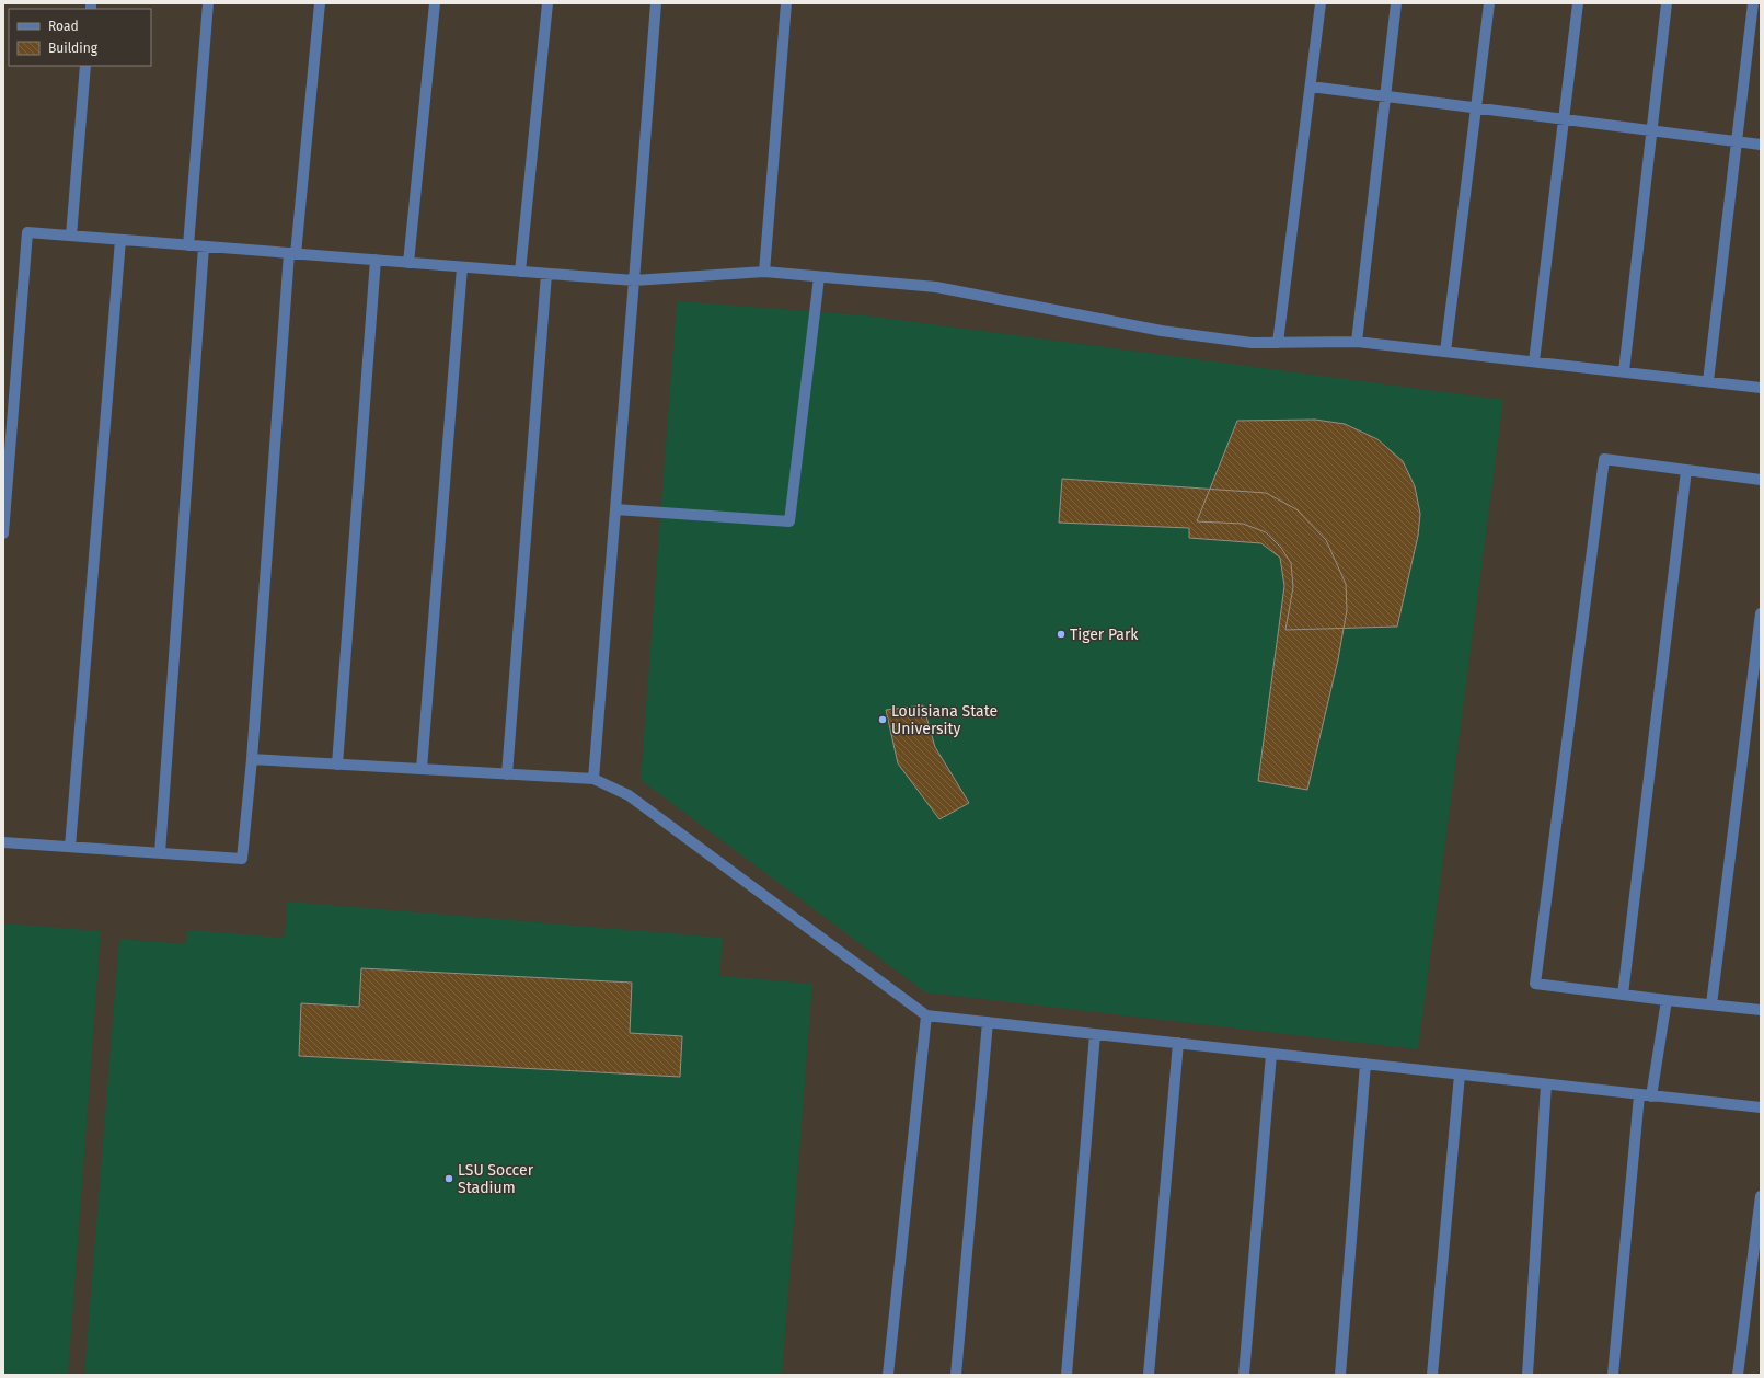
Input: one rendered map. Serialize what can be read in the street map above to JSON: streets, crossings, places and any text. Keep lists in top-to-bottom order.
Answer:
{
  "places": ["Tiger Park", "Louisiana State University", "LSU Soccer Stadium"],
  "legend": ["Road", "Building"]
}
